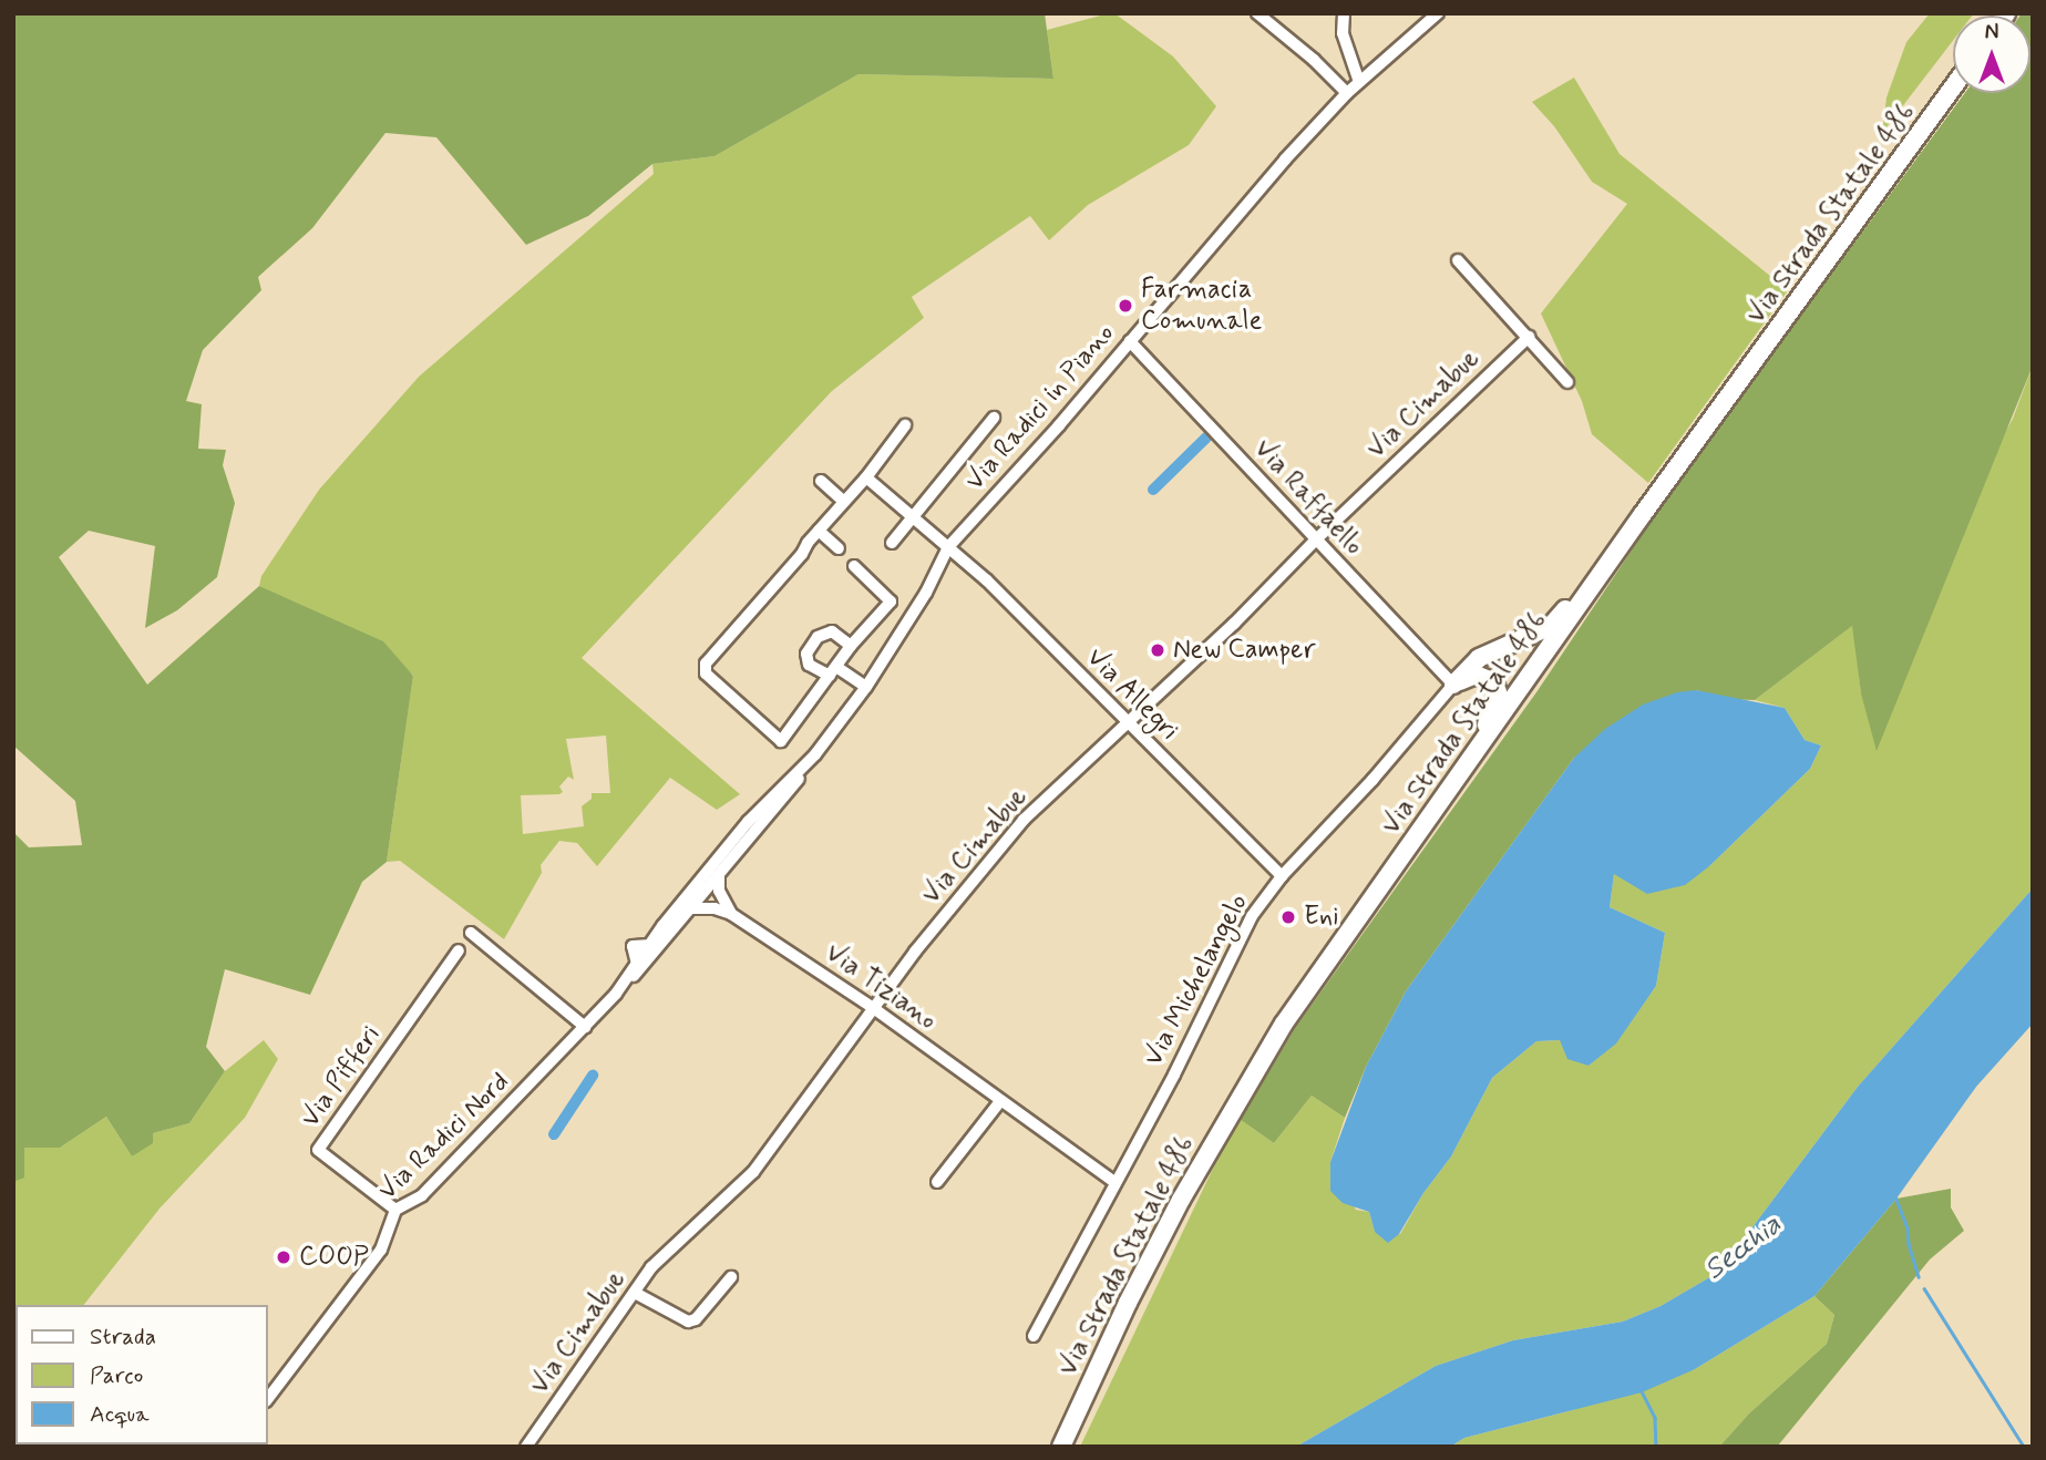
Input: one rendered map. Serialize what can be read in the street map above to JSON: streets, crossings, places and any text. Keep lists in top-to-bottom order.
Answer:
{
  "streets": {
    "main road": ["Via Strada Statale 486"],
    "street": [
      "Via Cimabue",
      "Via Radici in Piano",
      "Via Raffaello",
      "Via Allegri",
      "Via Michelangelo",
      "Via Tiziano",
      "Via Pifferi",
      "Via Radici Nord"
    ]
  },
  "crossings": [
    ["Via Cimabue", "Via Raffaello"],
    ["Via Cimabue", "Via Allegri"],
    ["Via Cimabue", "Via Tiziano"],
    ["Via Radici in Piano", "Via Raffaello"],
    ["Via Radici in Piano", "Via Allegri"],
    ["Via Radici in Piano", "Via Radici Nord"],
    ["Via Raffaello", "Via Michelangelo"],
    ["Via Allegri", "Via Michelangelo"],
    ["Via Michelangelo", "Via Tiziano"],
    ["Via Pifferi", "Via Radici Nord"]
  ],
  "water": ["Secchia"],
  "places": [
    "Farmacia Comunale",
    "New Camper",
    "Eni",
    "COOP"
  ],
  "legend": ["Strada", "Parco", "Acqua"],
  "north": "top"
}
